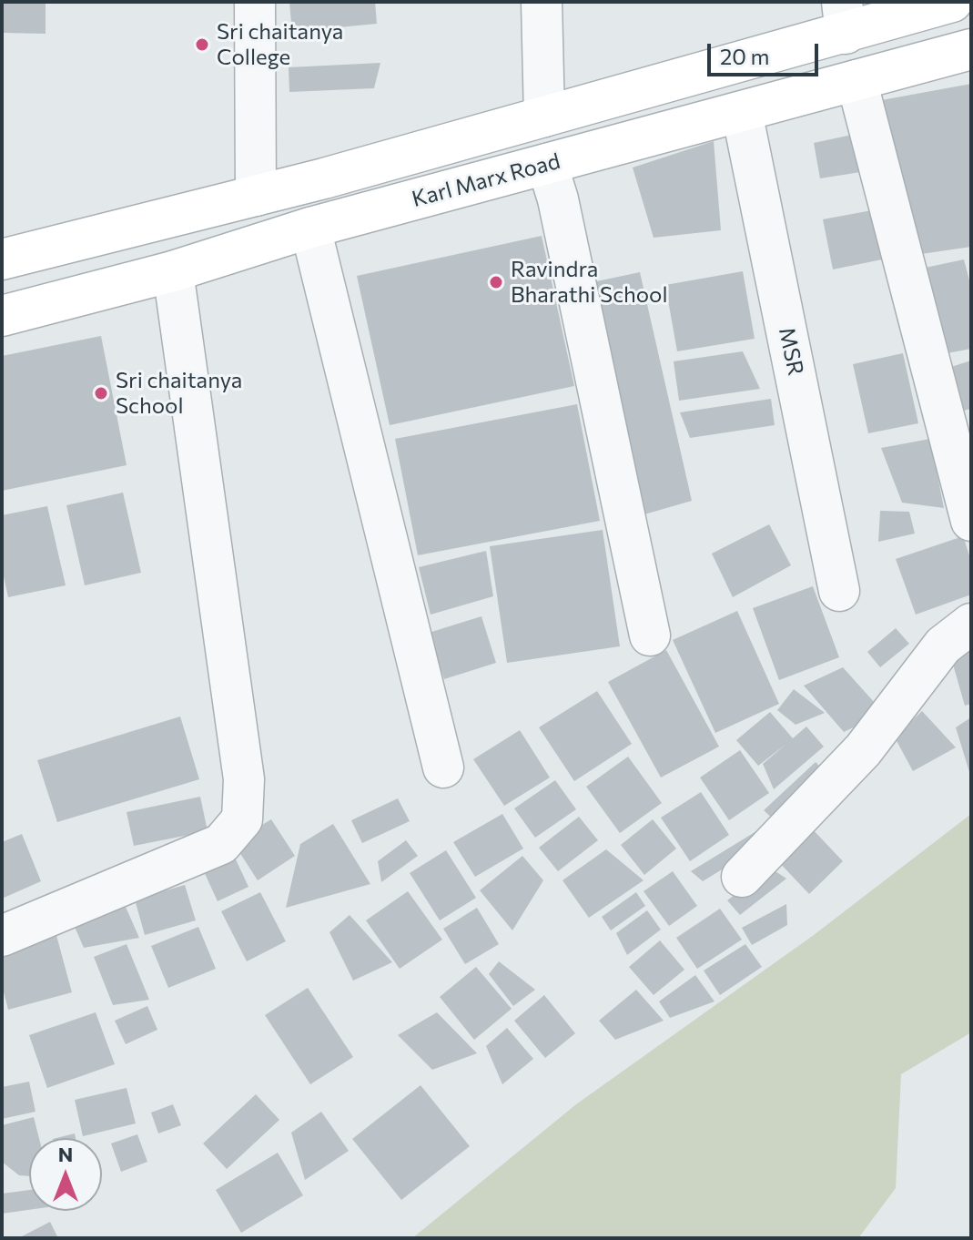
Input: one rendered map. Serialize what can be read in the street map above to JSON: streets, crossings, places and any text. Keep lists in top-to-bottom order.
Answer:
{
  "streets": {
    "main road": ["Karl Marx Road"],
    "street": ["MSR"]
  },
  "crossings": [
    ["Karl Marx Road", "MSR"]
  ],
  "places": ["Sri chaitanya College", "Ravindra Bharathi School", "Sri chaitanya School"],
  "scale_bar": "20 m",
  "north": "top"
}
